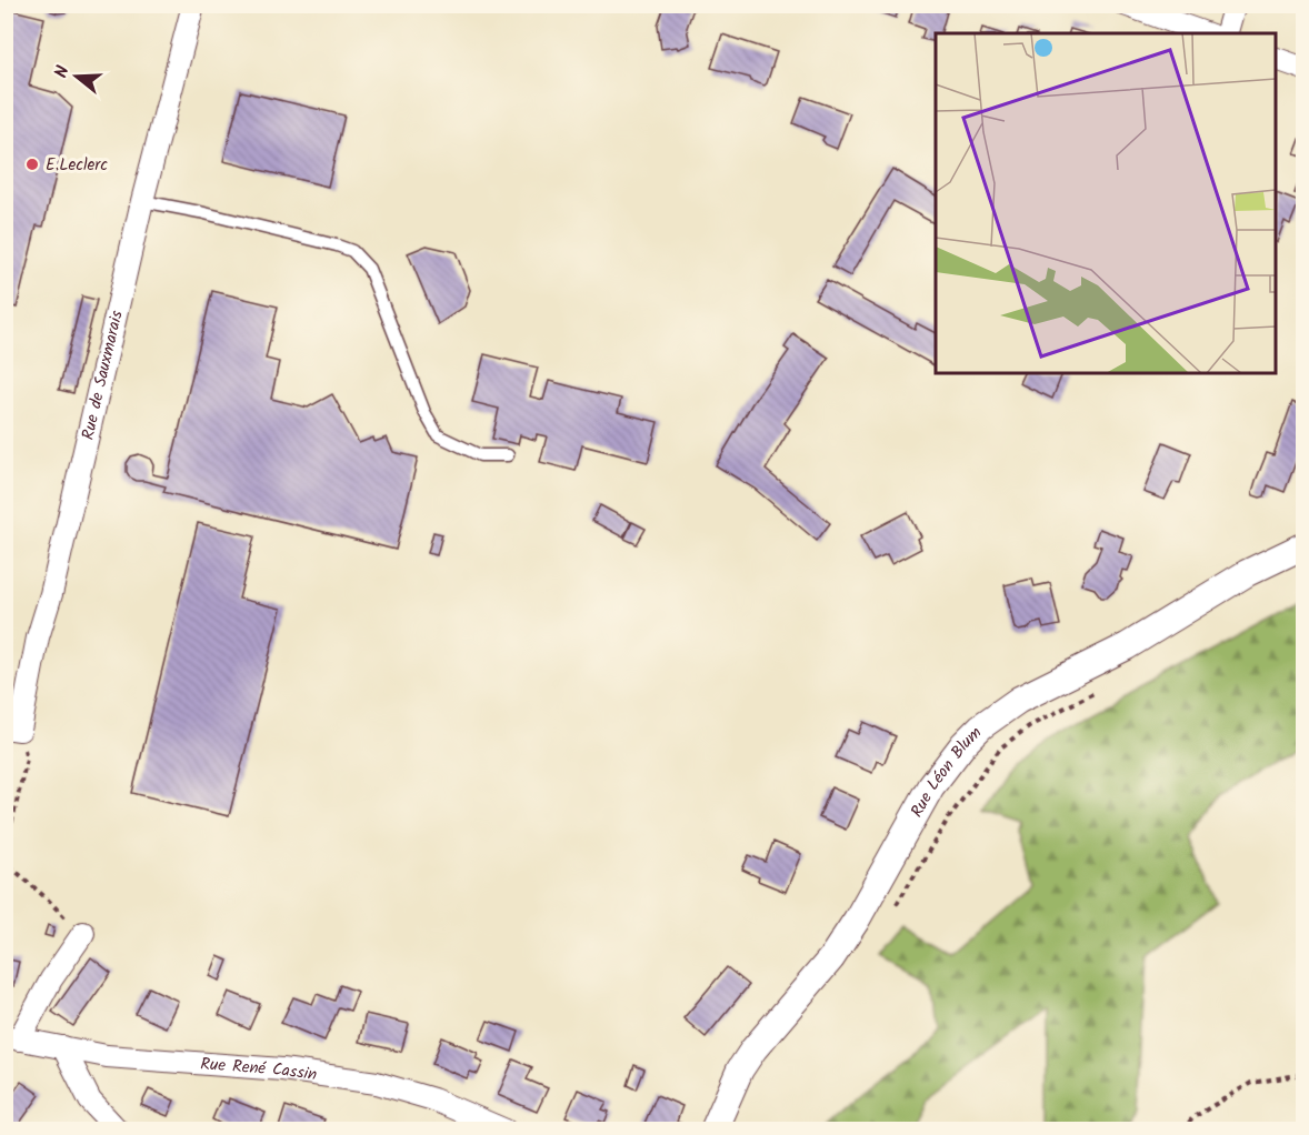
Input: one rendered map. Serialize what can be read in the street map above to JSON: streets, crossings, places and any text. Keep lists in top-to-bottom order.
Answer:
{
  "streets": {
    "street": ["Rue de Sauxmarais", "Rue Léon Blum", "Rue René Cassin"]
  },
  "places": ["E.Leclerc"],
  "north": "left"
}
